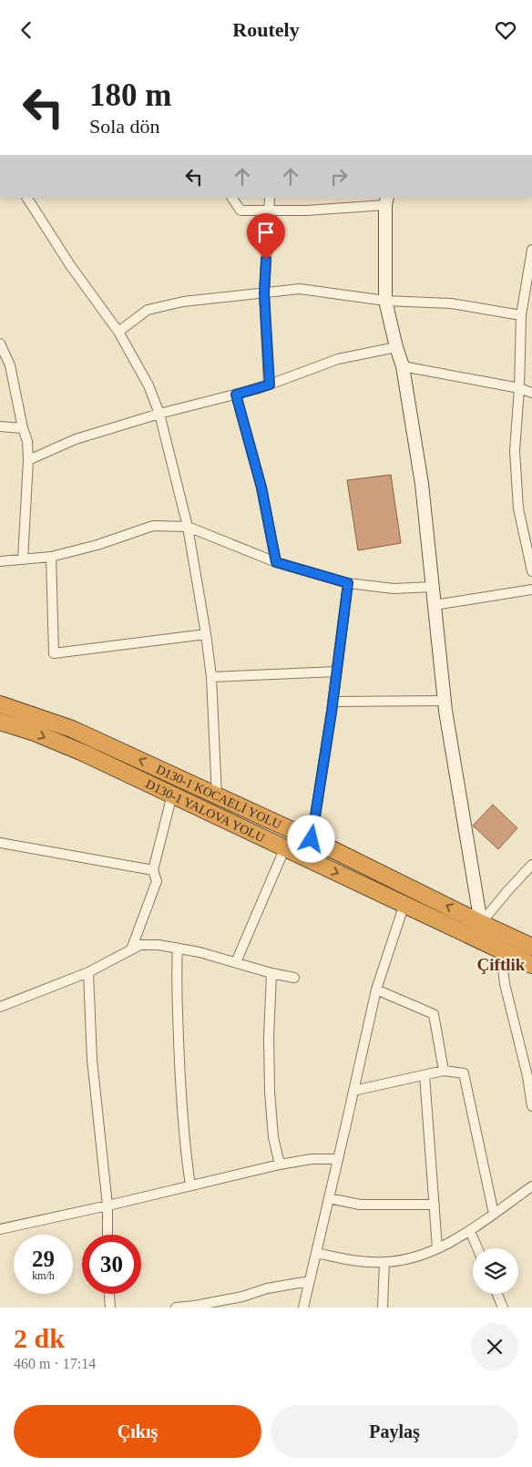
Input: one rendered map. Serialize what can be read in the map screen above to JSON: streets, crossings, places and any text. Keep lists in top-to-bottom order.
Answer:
{
  "streets": {
    "highway": ["D130-1 KOCAELİ YOLU", "D130-1 YALOVA YOLU"]
  },
  "one_way": ["D130-1 KOCAELİ YOLU", "D130-1 YALOVA YOLU"],
  "districts": ["Çiftlik"],
  "page": {
    "header": "Routely",
    "turn": ["180 m", "Sola dön"],
    "speed": "29 km/h",
    "limit": "30",
    "heading": ["2 dk", "460 m · 17:14"],
    "buttons": ["Çıkış", "Paylaş"]
  }
}
